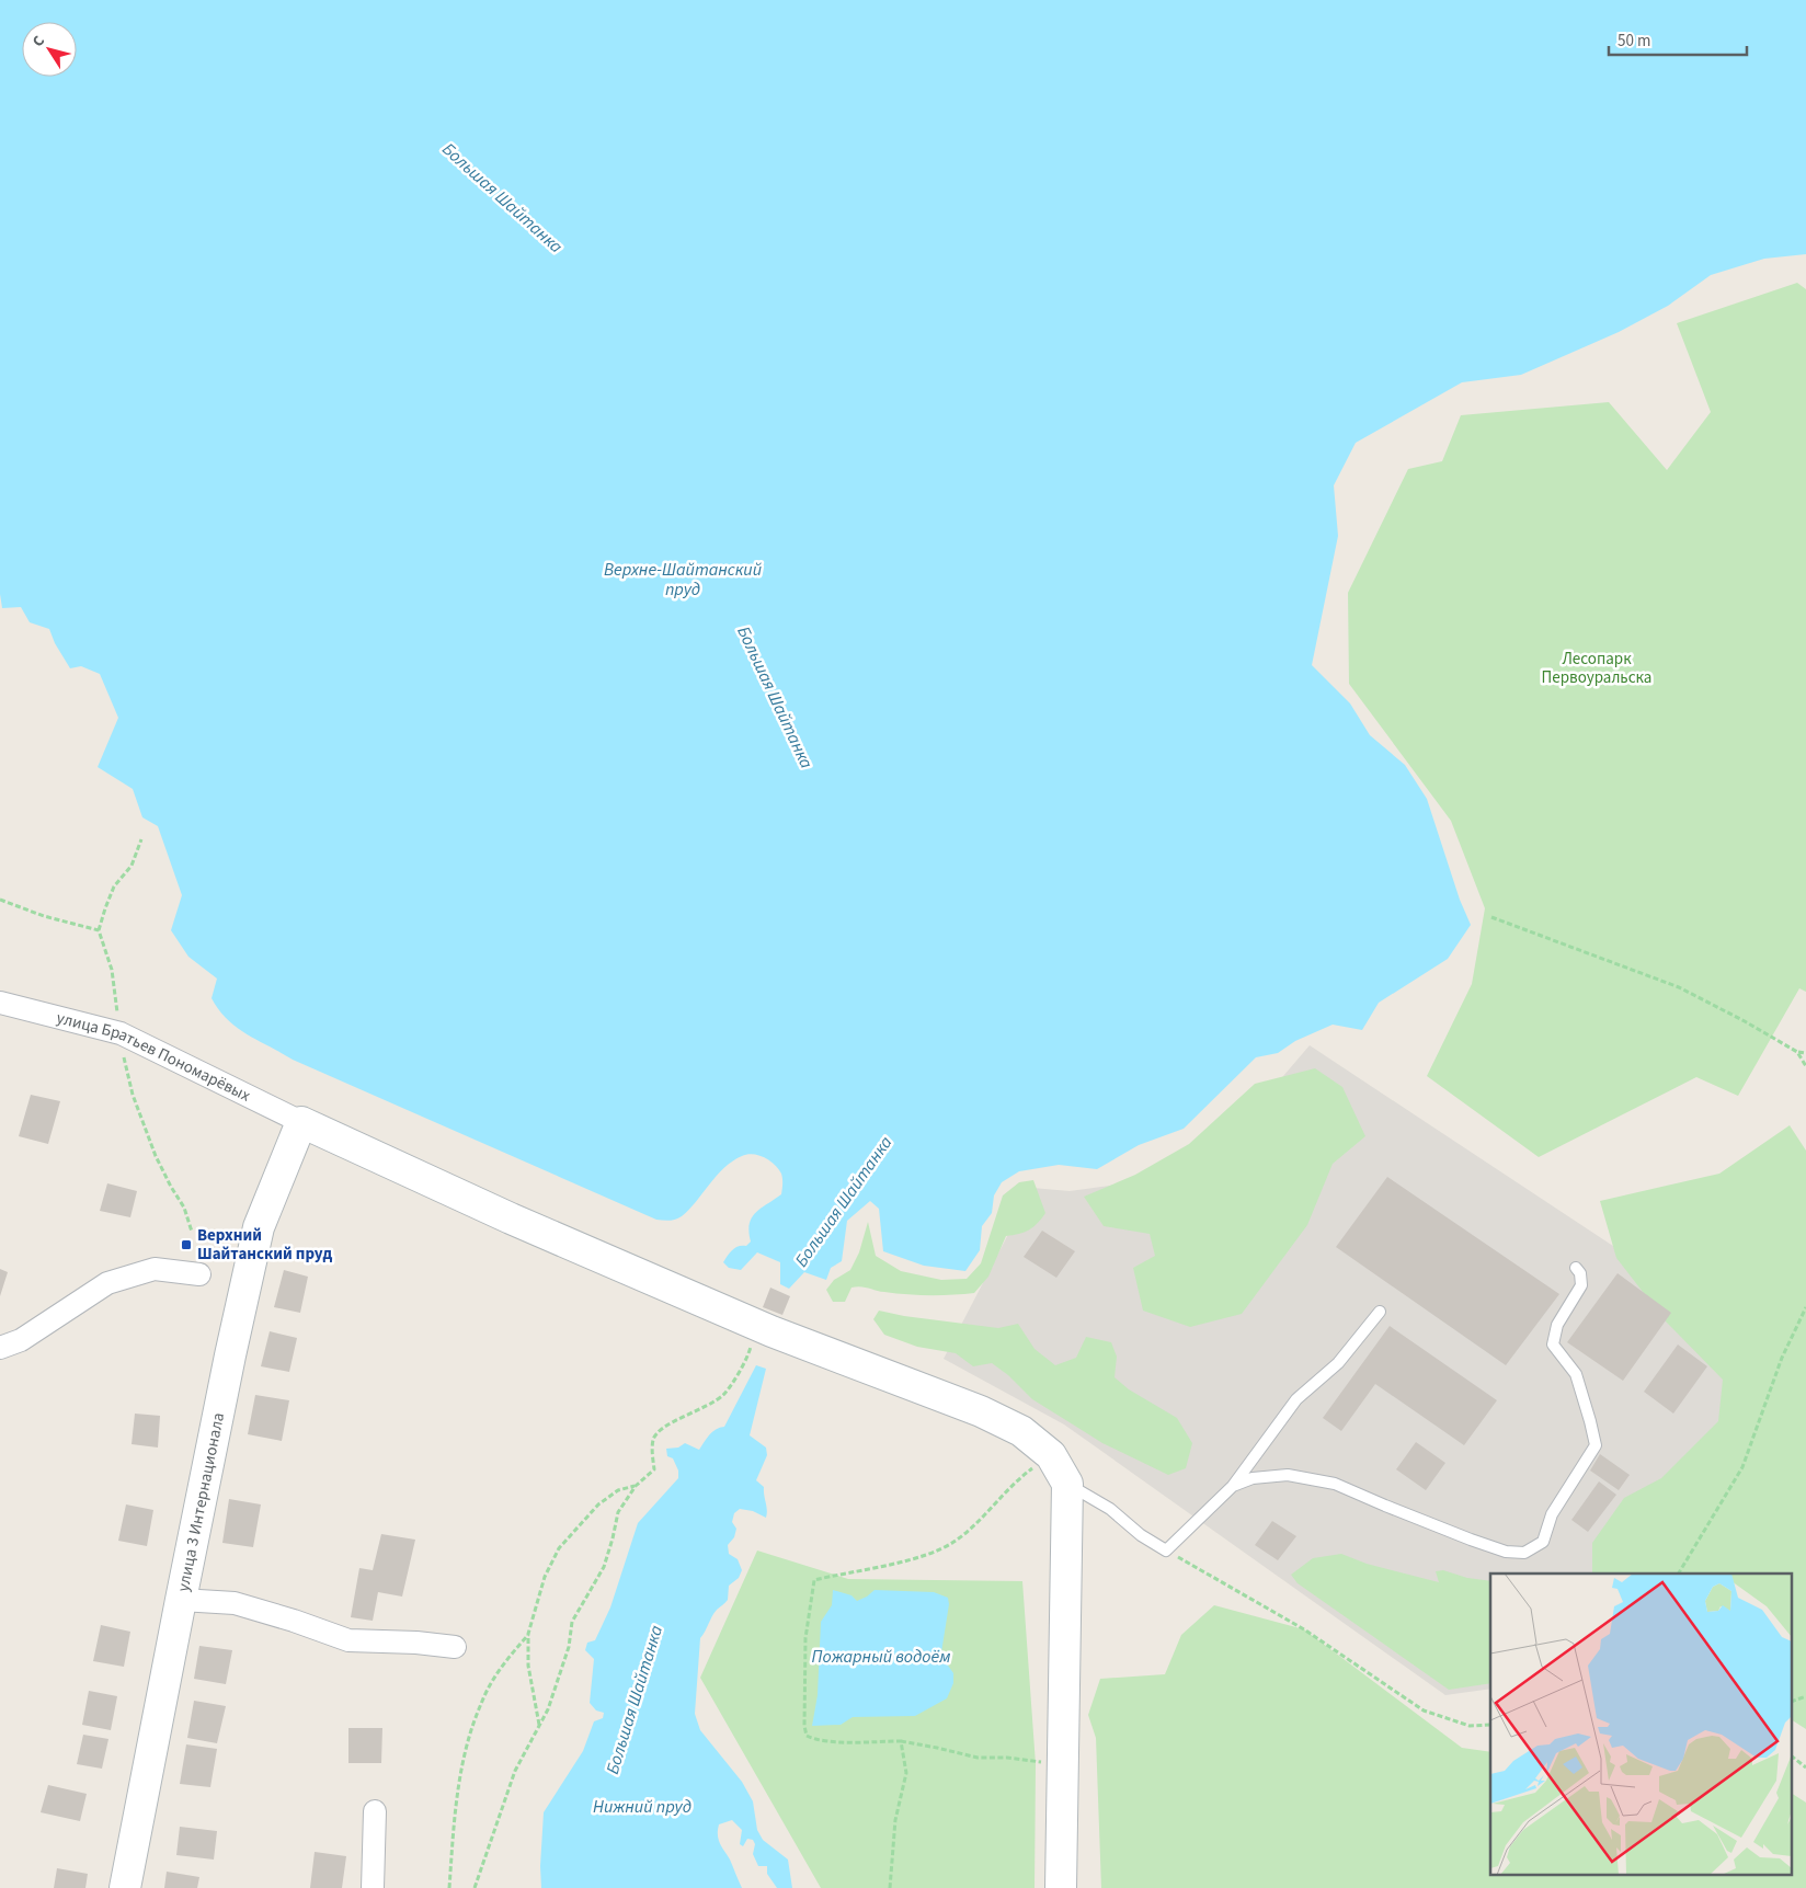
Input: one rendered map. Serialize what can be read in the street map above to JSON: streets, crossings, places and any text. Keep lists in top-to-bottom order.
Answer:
{
  "streets": {
    "street": ["улица Братьев Пономарёвых", "улица 3 Интернационала"]
  },
  "crossings": [
    ["улица Братьев Пономарёвых", "улица 3 Интернационала"]
  ],
  "water": [
    "Большая Шайтанка",
    "Верхне-Шайтанский пруд",
    "Пожарный водоём",
    "Нижний пруд"
  ],
  "parks": ["Лесопарк Первоуральска"],
  "places": {
    "transit": ["Верхний Шайтанский пруд"]
  },
  "scale_bar": "50 m",
  "north": "top left"
}
